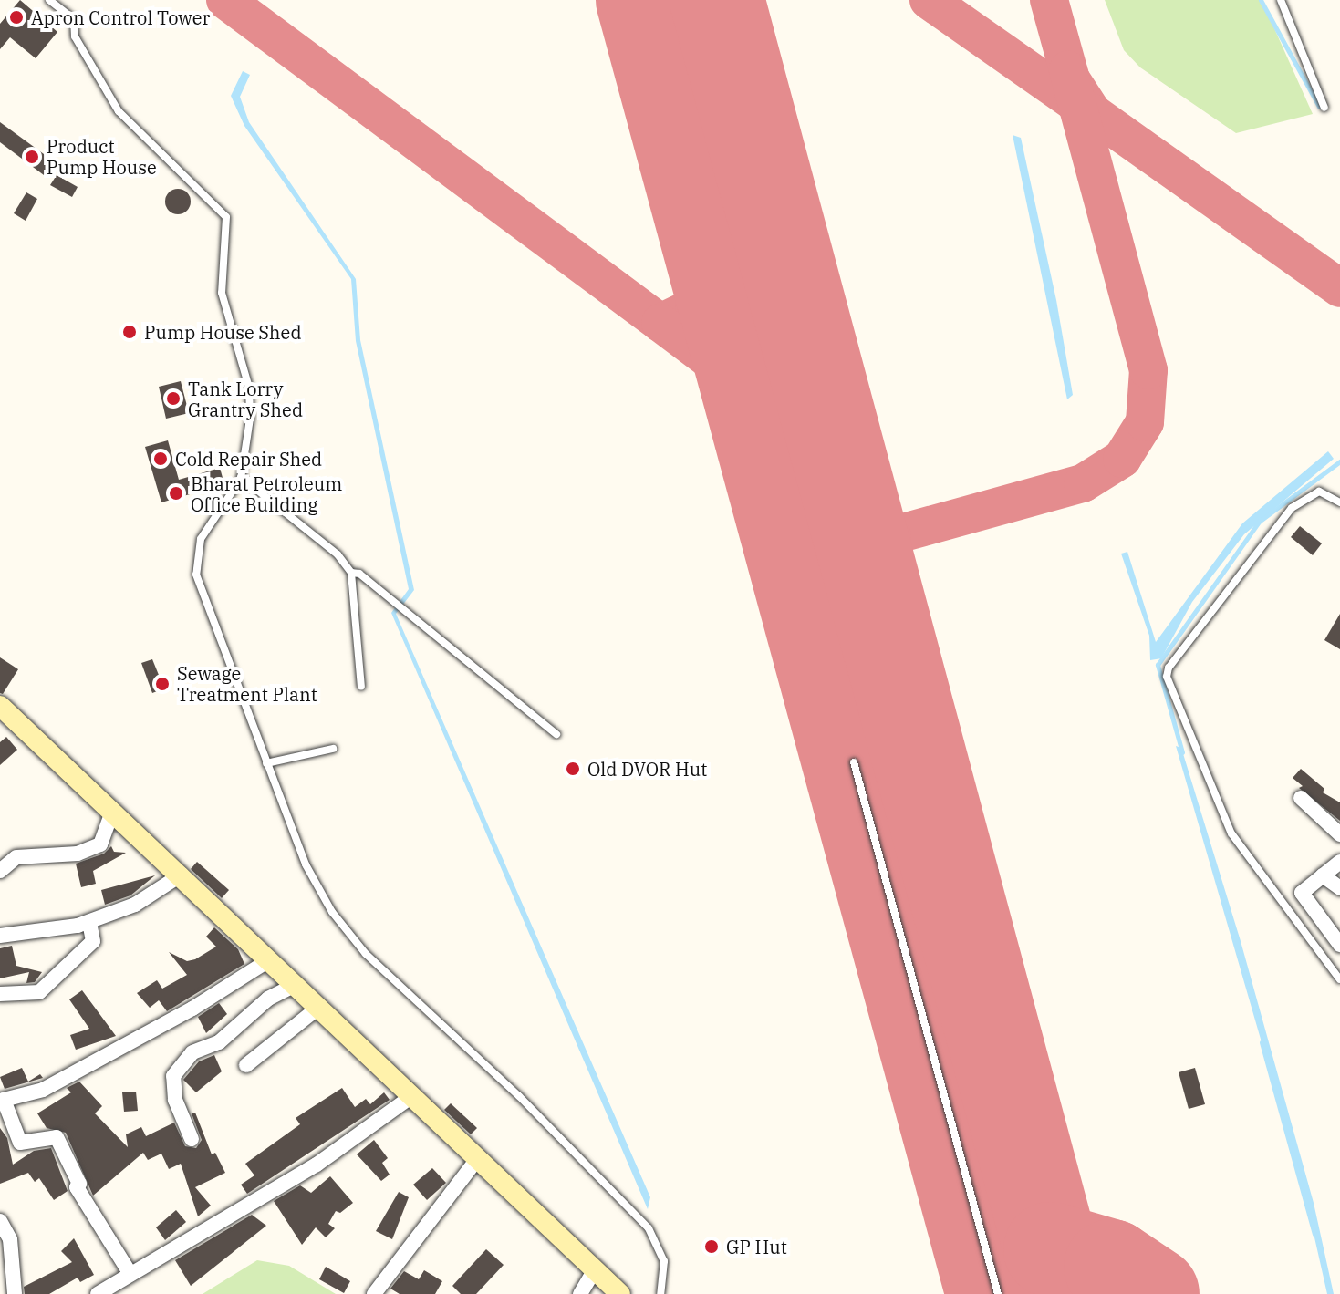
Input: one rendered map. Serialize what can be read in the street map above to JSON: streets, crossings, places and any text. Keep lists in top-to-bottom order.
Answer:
{
  "places": [
    "Apron Control Tower",
    "Product Pump House",
    "Pump House Shed",
    "Tank Lorry Grantry Shed",
    "Cold Repair Shed",
    "Bharat Petroleum Office Building",
    "Sewage Treatment Plant",
    "Old DVOR Hut",
    "GP Hut"
  ]
}
